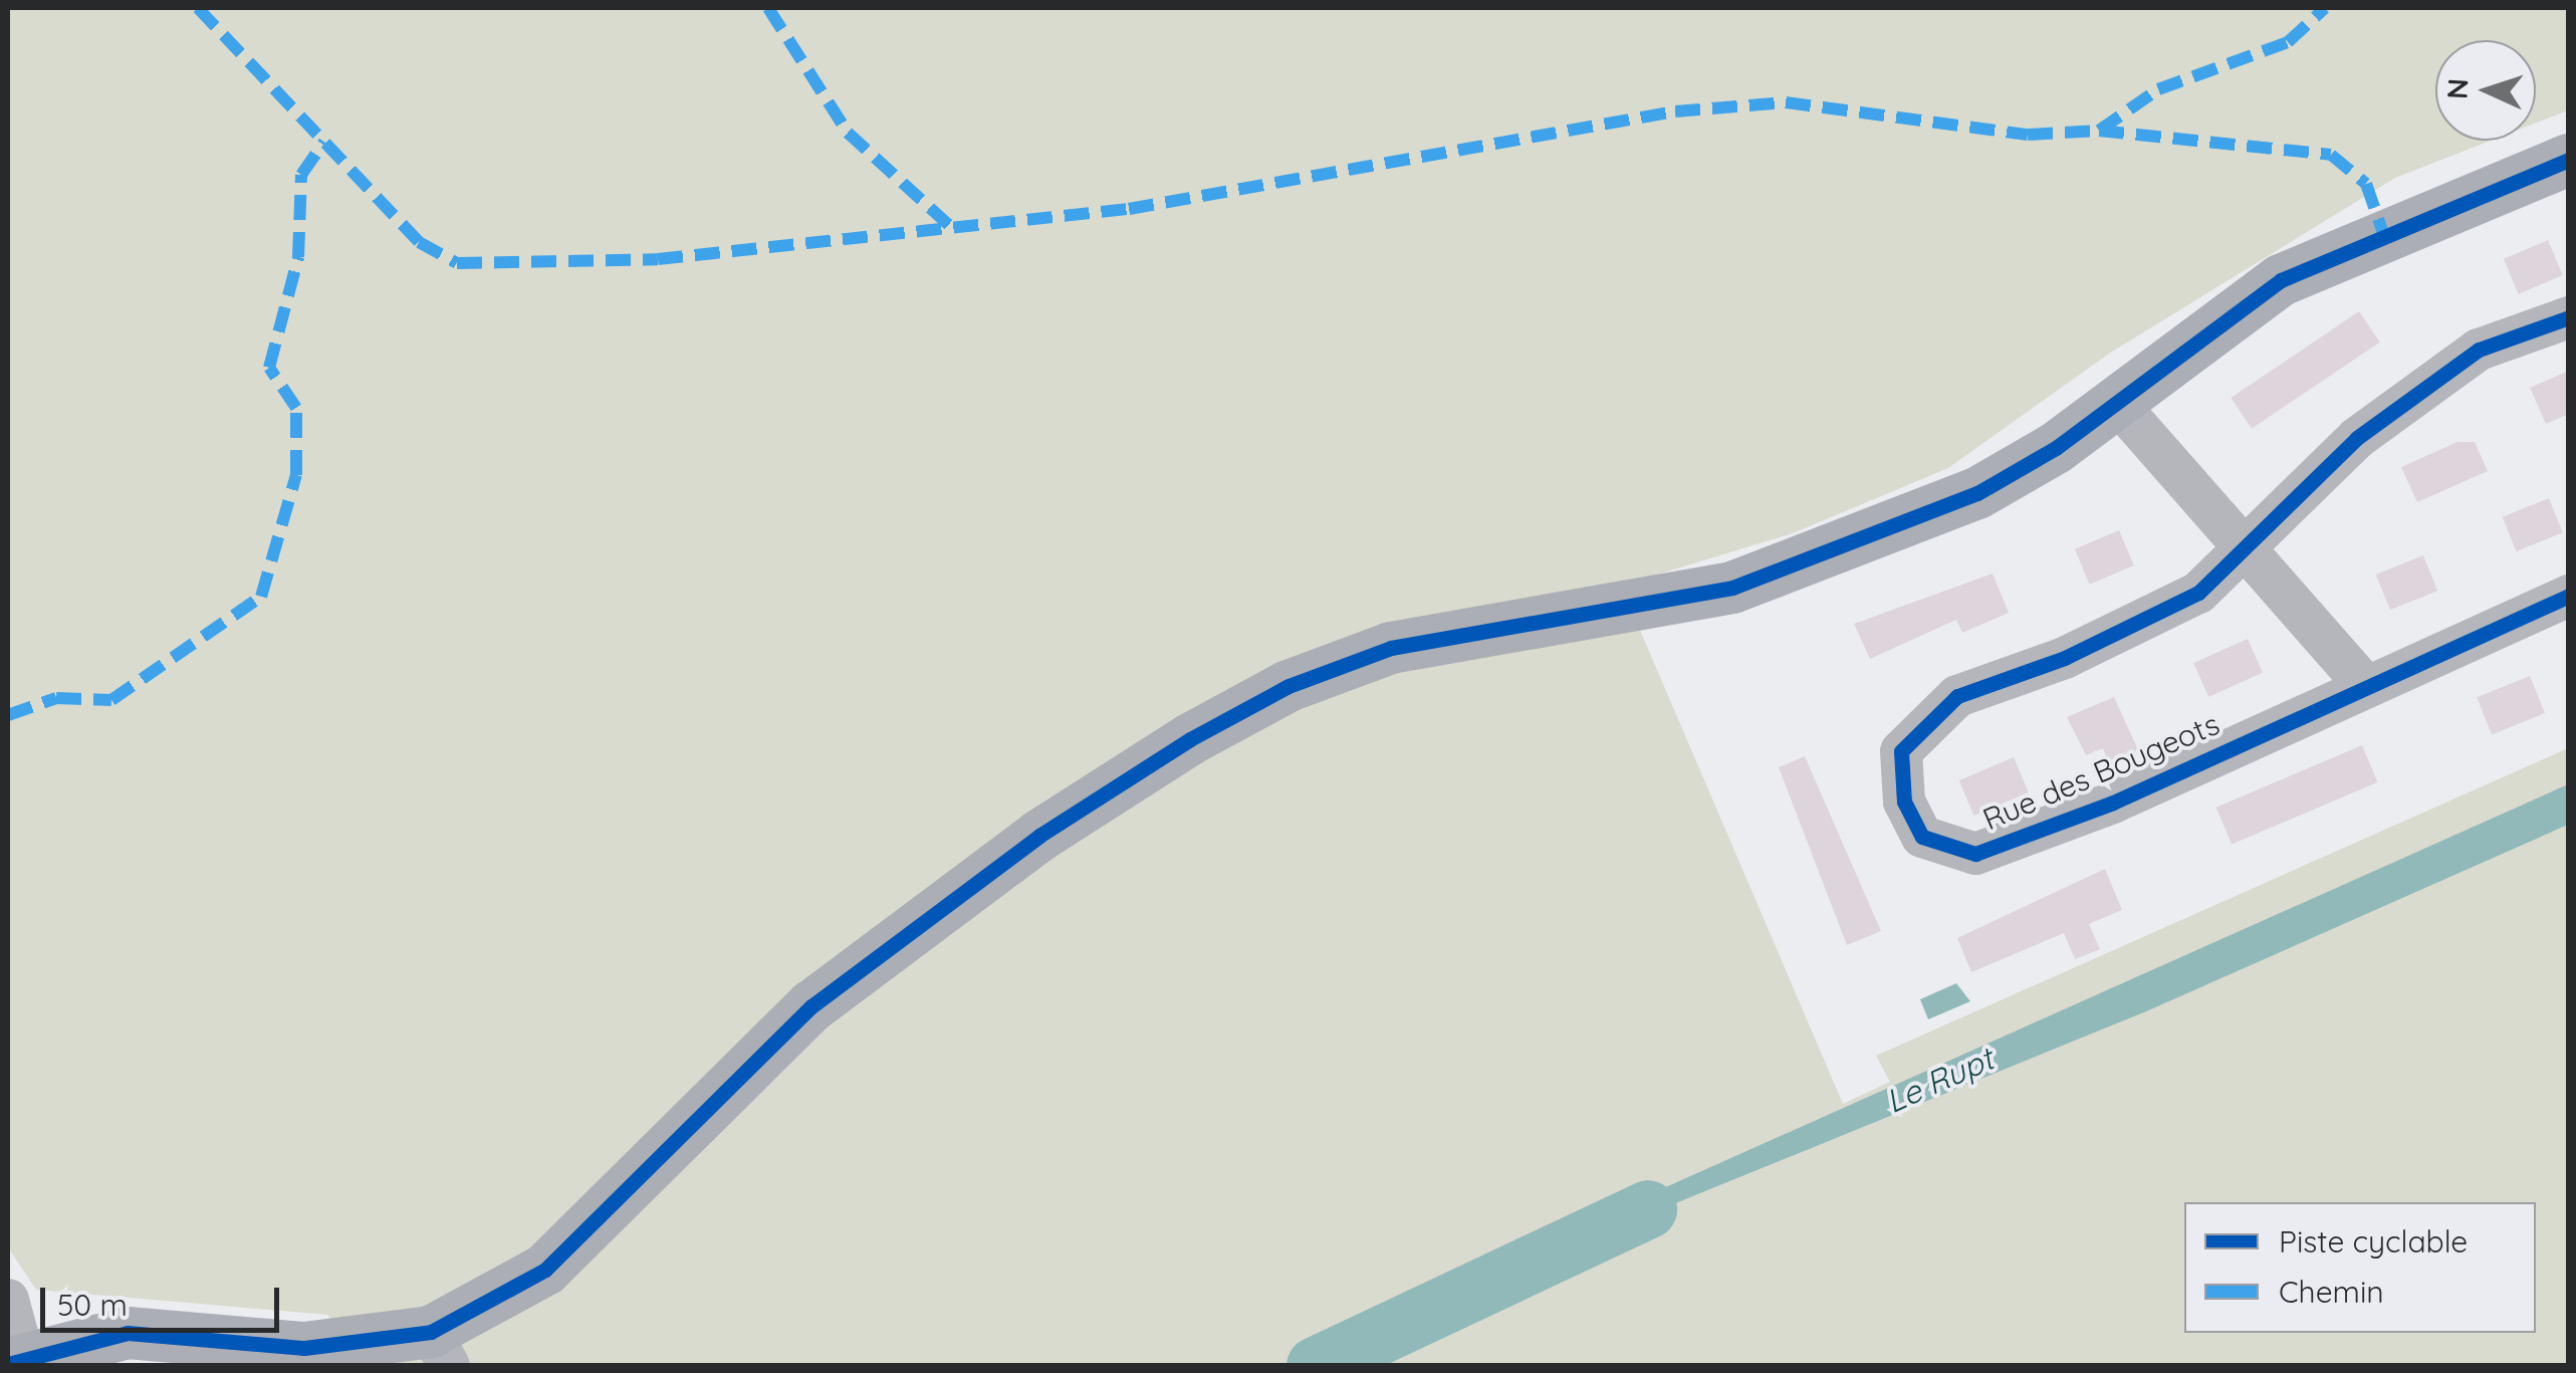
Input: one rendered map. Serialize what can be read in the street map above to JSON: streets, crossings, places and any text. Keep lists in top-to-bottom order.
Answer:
{
  "streets": {
    "street": ["Rue des Bougeots"]
  },
  "water": ["Le Rupt"],
  "legend": ["Piste cyclable", "Chemin"],
  "scale_bar": "50 m",
  "north": "left"
}
